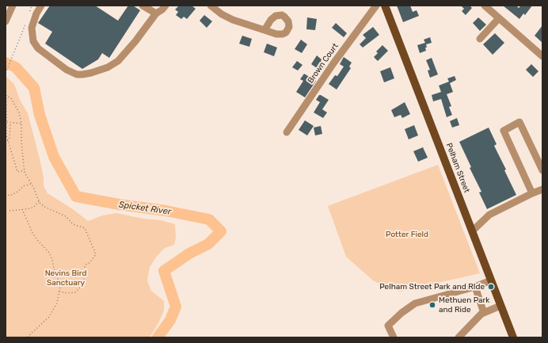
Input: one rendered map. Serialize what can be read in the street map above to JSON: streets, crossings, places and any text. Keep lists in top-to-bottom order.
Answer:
{
  "streets": {
    "main road": ["Pelham Street"],
    "street": ["Brown Court"]
  },
  "water": ["Spicket River"],
  "parks": ["Potter Field", "Nevins Bird Sanctuary"],
  "places": ["Pelham Street Park and RIde", "Methuen Park and Ride"]
}
